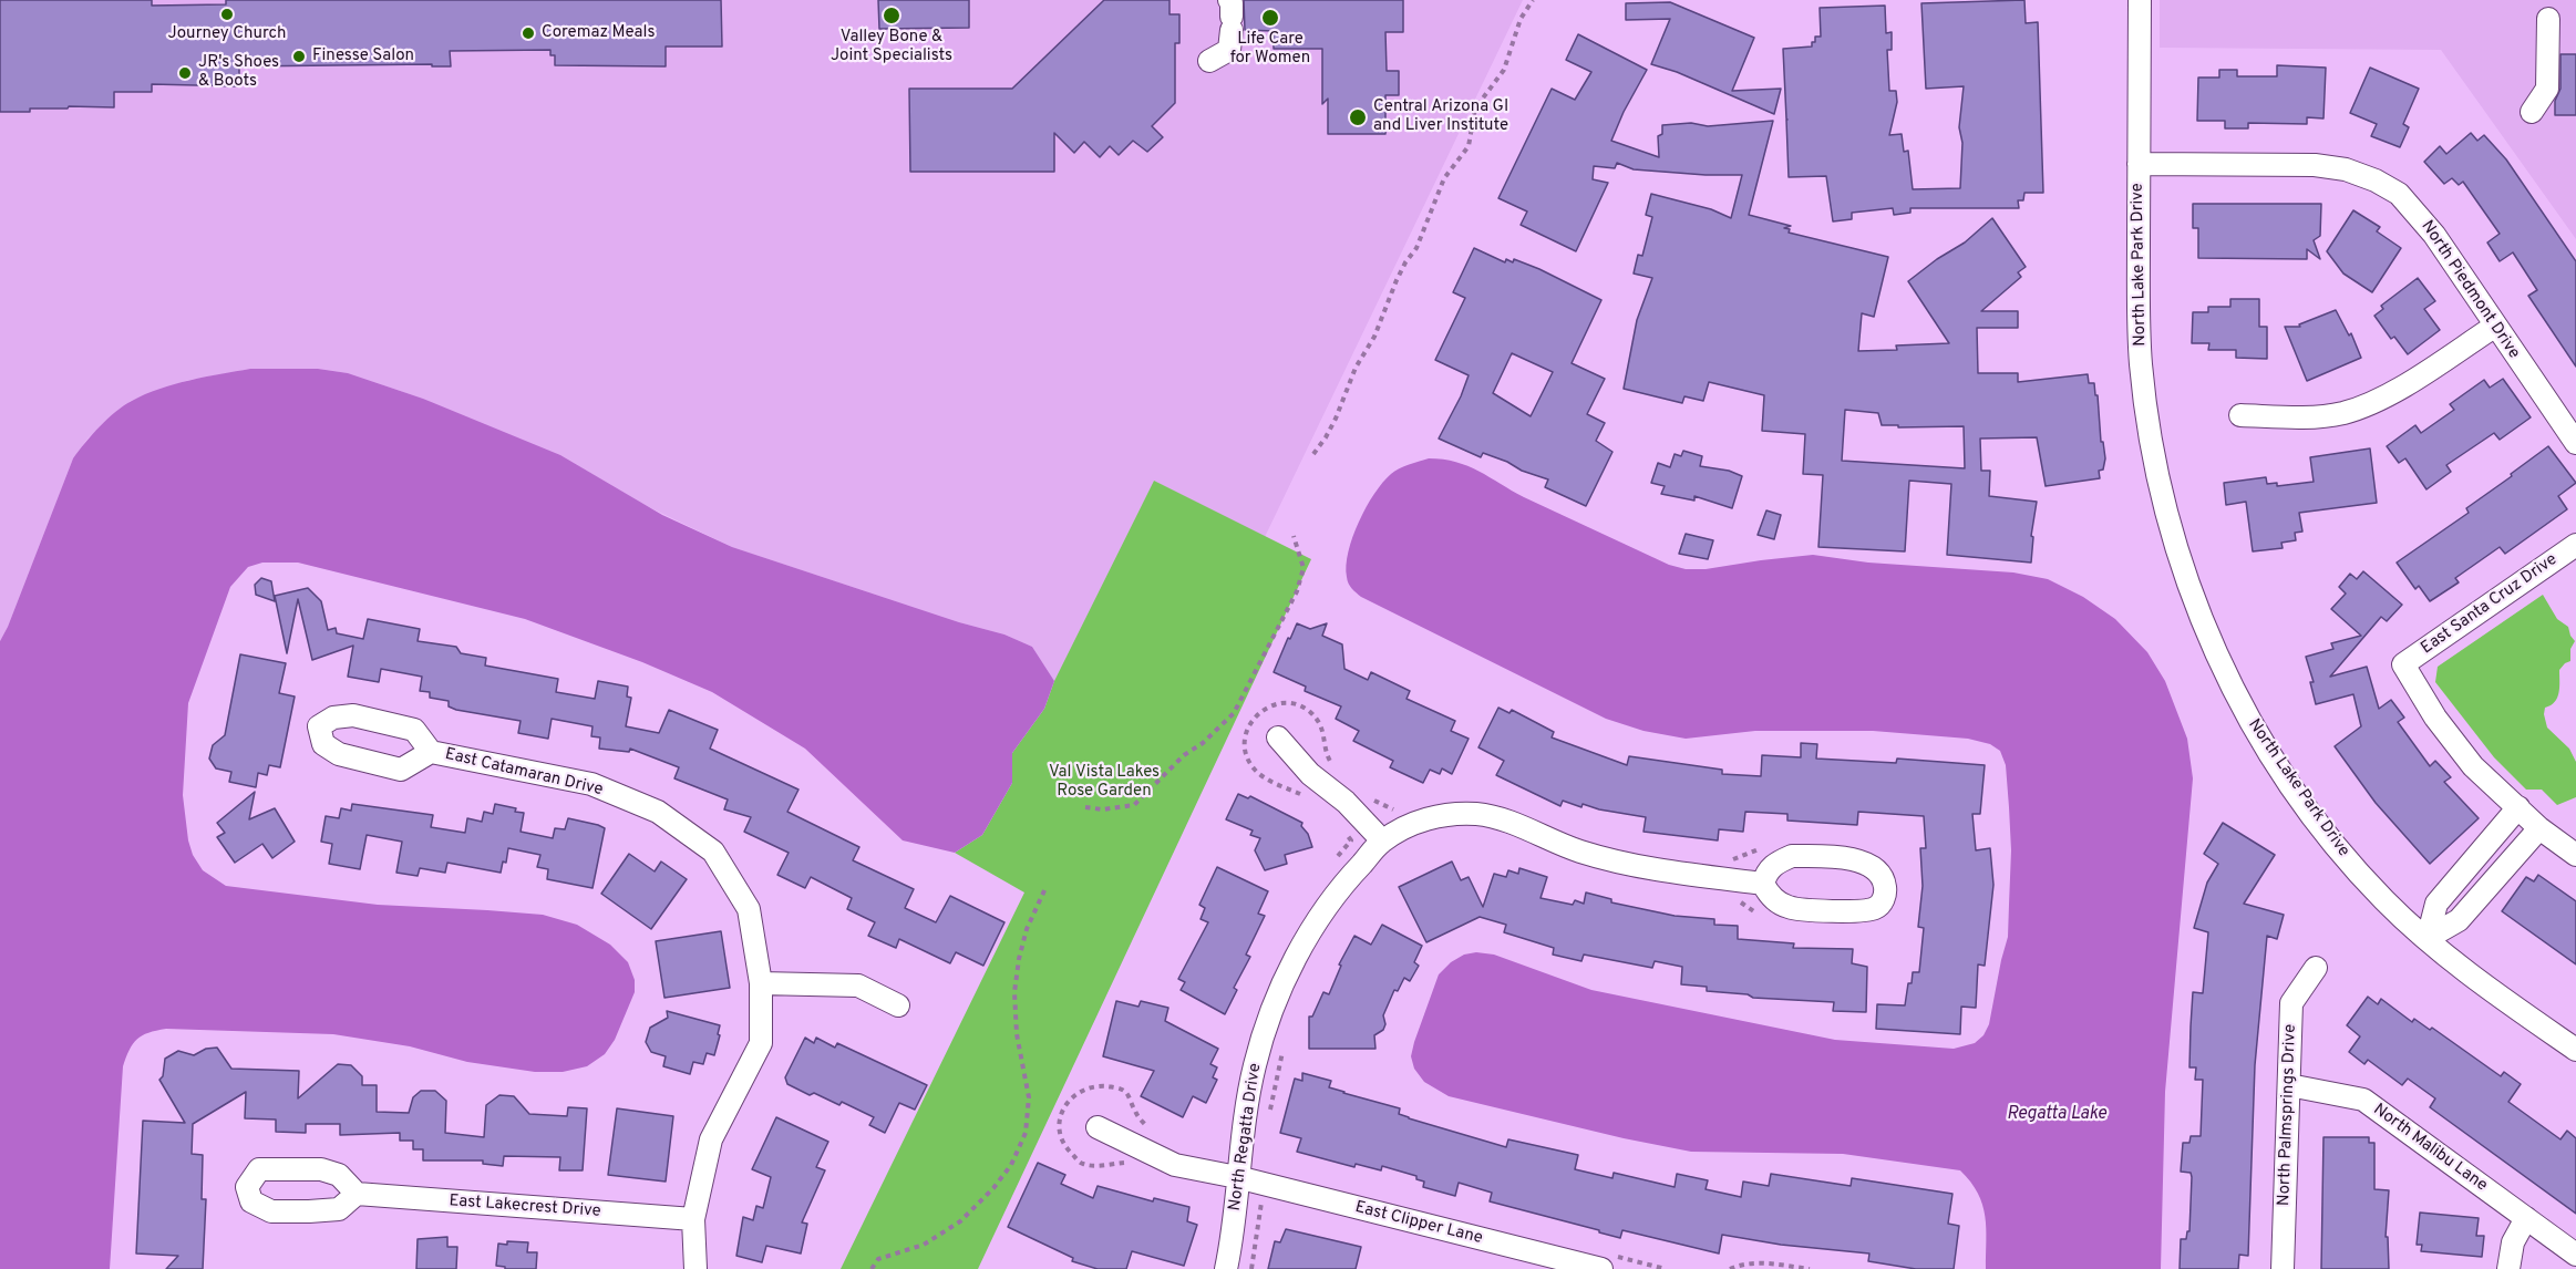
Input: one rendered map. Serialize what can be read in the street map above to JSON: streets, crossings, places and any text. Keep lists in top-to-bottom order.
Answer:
{
  "streets": {
    "street": [
      "North Lake Park Drive",
      "North Piedmont Drive",
      "East Santa Cruz Drive",
      "East Catamaran Drive",
      "North Palmsprings Drive",
      "North Regatta Drive",
      "North Malibu Lane",
      "East Lakecrest Drive",
      "East Clipper Lane"
    ]
  },
  "crossings": [
    ["North Lake Park Drive", "North Piedmont Drive"],
    ["East Catamaran Drive", "East Lakecrest Drive"],
    ["North Palmsprings Drive", "North Malibu Lane"],
    ["North Regatta Drive", "East Clipper Lane"]
  ],
  "water": ["Regatta Lake"],
  "parks": ["Val Vista Lakes Rose Garden"],
  "places": [
    "Journey Church",
    "Valley Bone & Joint Specialists",
    "Life Care for Women",
    "Coremaz Meals",
    "Finesse Salon",
    "JR's Shoes & Boots",
    "Central Arizona GI and Liver Institute"
  ]
}
